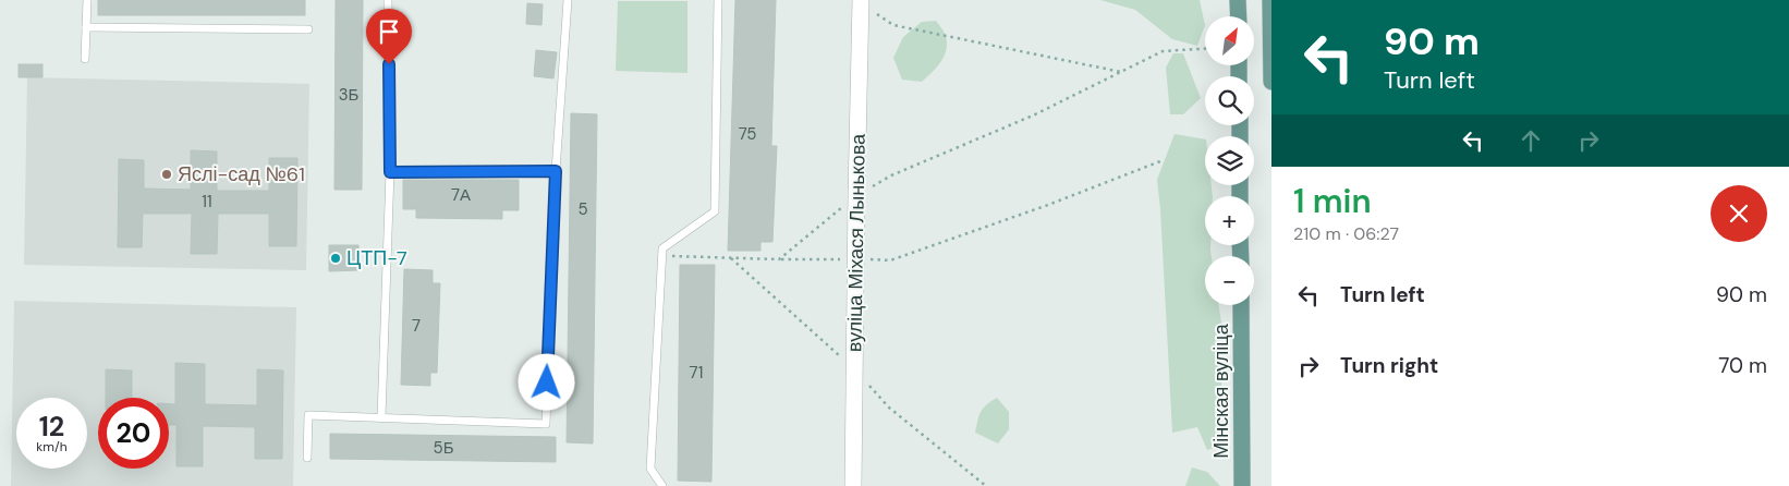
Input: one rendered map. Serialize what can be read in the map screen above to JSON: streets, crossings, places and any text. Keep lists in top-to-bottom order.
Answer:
{
  "streets": {
    "main road": ["Мінская вуліца"],
    "street": ["вуліца Міхася Лынькова"]
  },
  "places": ["Яслі-сад №61", "ЦТП-7"],
  "house_numbers": [
    "3Б",
    "75",
    "7А",
    "11",
    "5",
    "7",
    "71",
    "5Б"
  ],
  "north": "top right",
  "page": {
    "turn": ["90 m", "Turn left"],
    "map_buttons": ["+", "−"],
    "heading": ["1 min", "210 m · 06:27"],
    "list": [
      {
        "name": "Turn left",
        "value": "90 m"
      },
      {
        "name": "Turn right",
        "value": "70 m"
      }
    ],
    "speed": "12 km/h",
    "limit": "20"
  }
}
